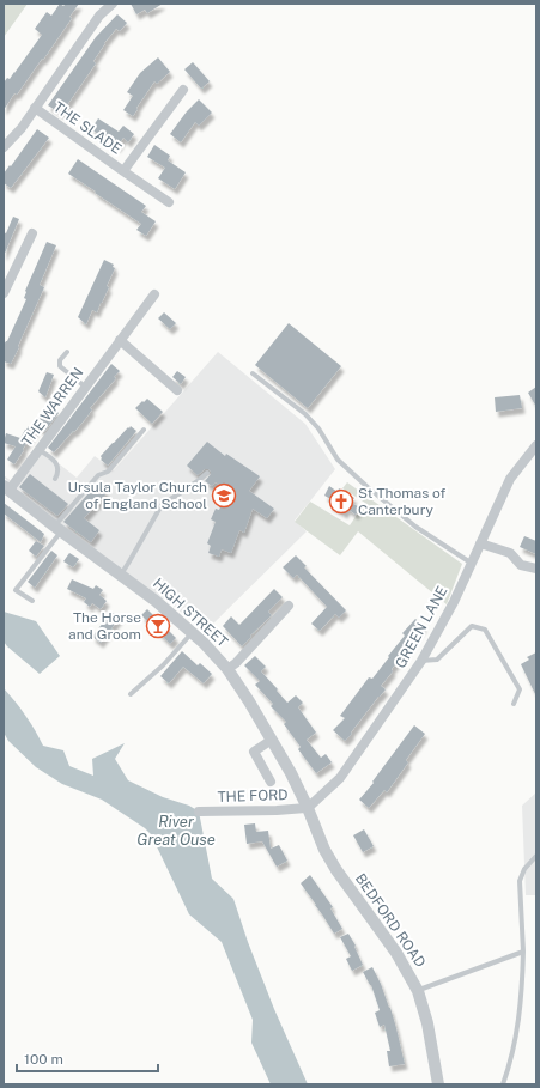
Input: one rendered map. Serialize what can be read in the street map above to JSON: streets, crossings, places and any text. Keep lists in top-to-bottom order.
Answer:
{
  "streets": {
    "street": [
      "THE SLADE",
      "THE WARREN",
      "HIGH STREET",
      "GREEN LANE",
      "THE FORD",
      "BEDFORD ROAD"
    ]
  },
  "crossings": [
    ["THE WARREN", "HIGH STREET"],
    ["HIGH STREET", "GREEN LANE"],
    ["HIGH STREET", "THE FORD"],
    ["HIGH STREET", "BEDFORD ROAD"],
    ["GREEN LANE", "THE FORD"],
    ["GREEN LANE", "BEDFORD ROAD"],
    ["THE FORD", "BEDFORD ROAD"]
  ],
  "water": ["River Great Ouse"],
  "places": {
    "school or university": ["Ursula Taylor Church of England School"],
    "church": ["St Thomas of Canterbury"],
    "bar": ["The Horse and Groom"]
  },
  "scale_bar": "100 m"
}
